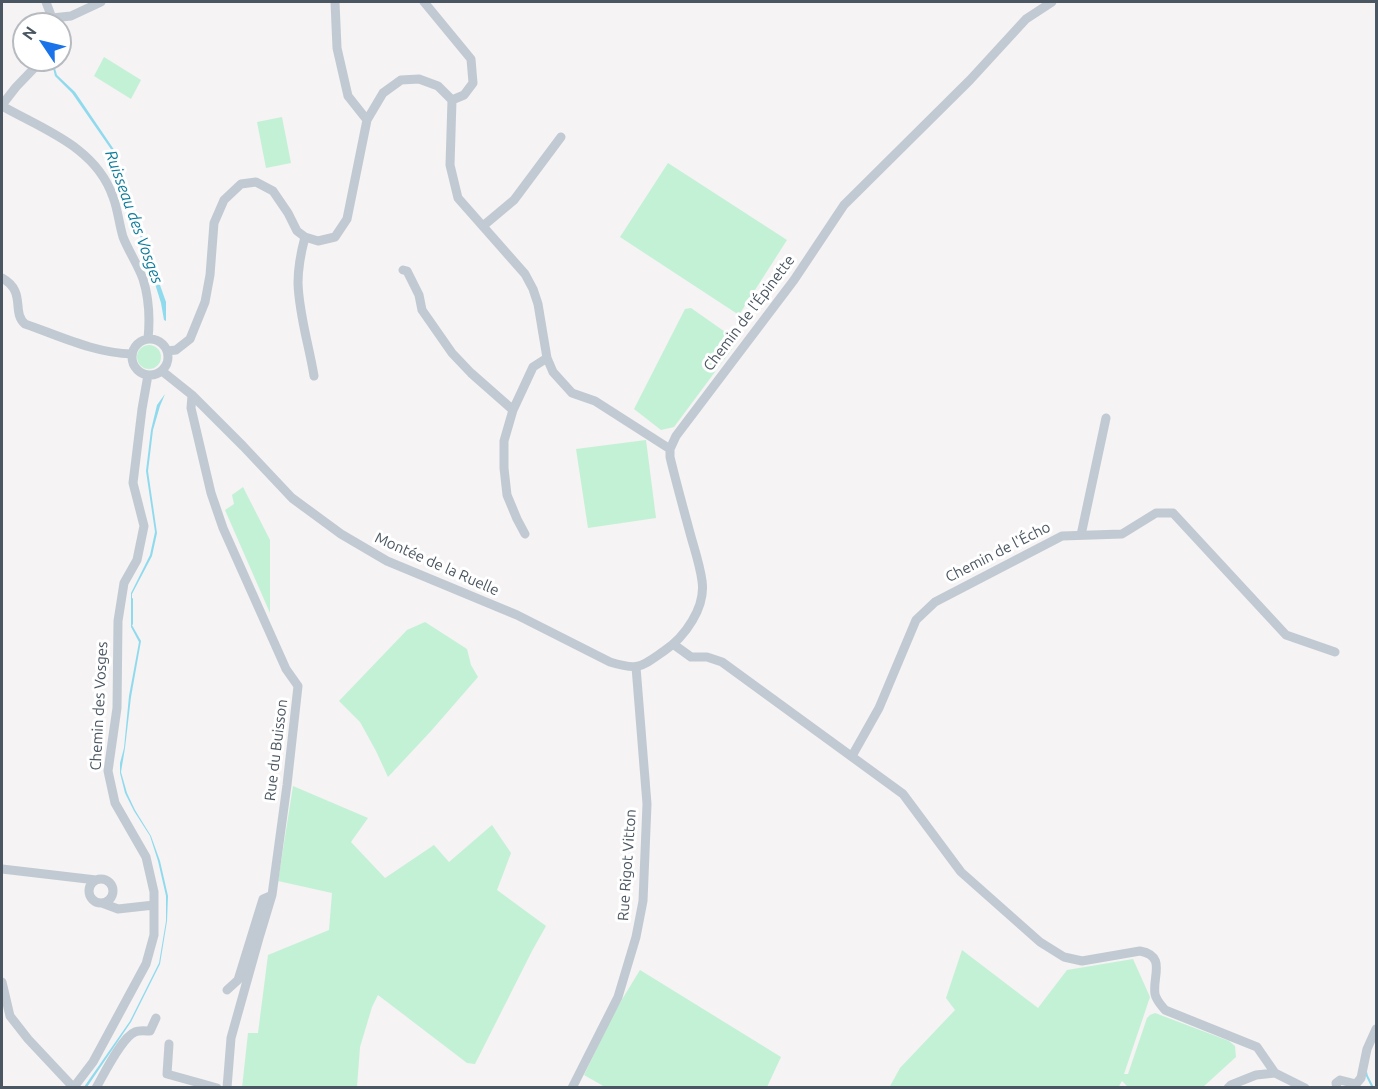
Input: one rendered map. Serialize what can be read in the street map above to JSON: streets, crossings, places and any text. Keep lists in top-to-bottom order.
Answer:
{
  "streets": {
    "street": [
      "Chemin de l'Épinette",
      "Chemin de l'Écho",
      "Montée de la Ruelle",
      "Chemin des Vosges",
      "Rue du Buisson",
      "Rue Rigot Vitton"
    ]
  },
  "crossings": [
    ["Montée de la Ruelle", "Chemin des Vosges"],
    ["Montée de la Ruelle", "Rue du Buisson"],
    ["Montée de la Ruelle", "Rue Rigot Vitton"]
  ],
  "water": ["Ruisseau des Vosges"],
  "north": "top left"
}
